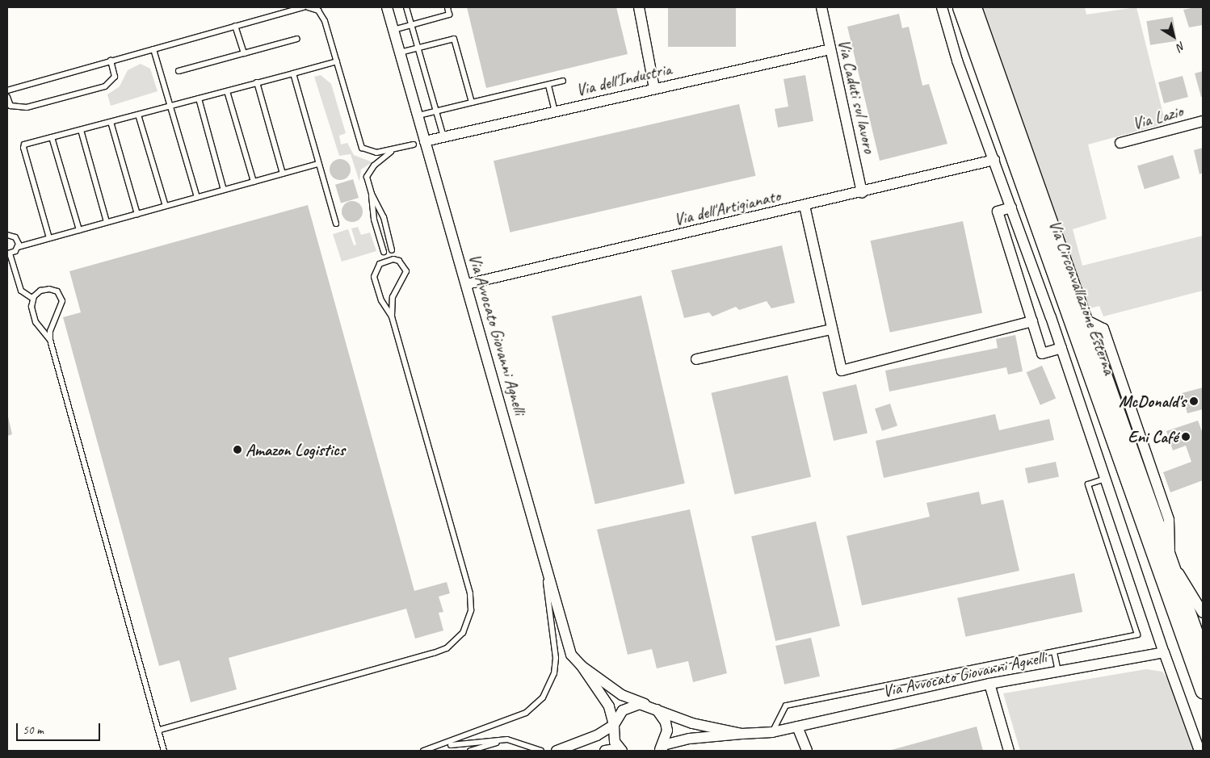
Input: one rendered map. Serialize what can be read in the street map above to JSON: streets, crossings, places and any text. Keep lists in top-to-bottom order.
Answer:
{
  "streets": {
    "main road": ["Via Circonvallazione Esterna"],
    "street": [
      "Via dell'Industria",
      "Via Caduti sul lavoro",
      "Via Lazio",
      "Via dell'Artigianato",
      "Via Avvocato Giovanni Agnelli"
    ]
  },
  "crossings": [
    ["Via dell'Industria", "Via Caduti sul lavoro"],
    ["Via dell'Industria", "Via Avvocato Giovanni Agnelli"],
    ["Via Caduti sul lavoro", "Via dell'Artigianato"],
    ["Via dell'Artigianato", "Via Avvocato Giovanni Agnelli"]
  ],
  "places": ["McDonald's", "Eni Café", "Amazon Logistics"],
  "scale_bar": "50 m",
  "north": "bottom right"
}
